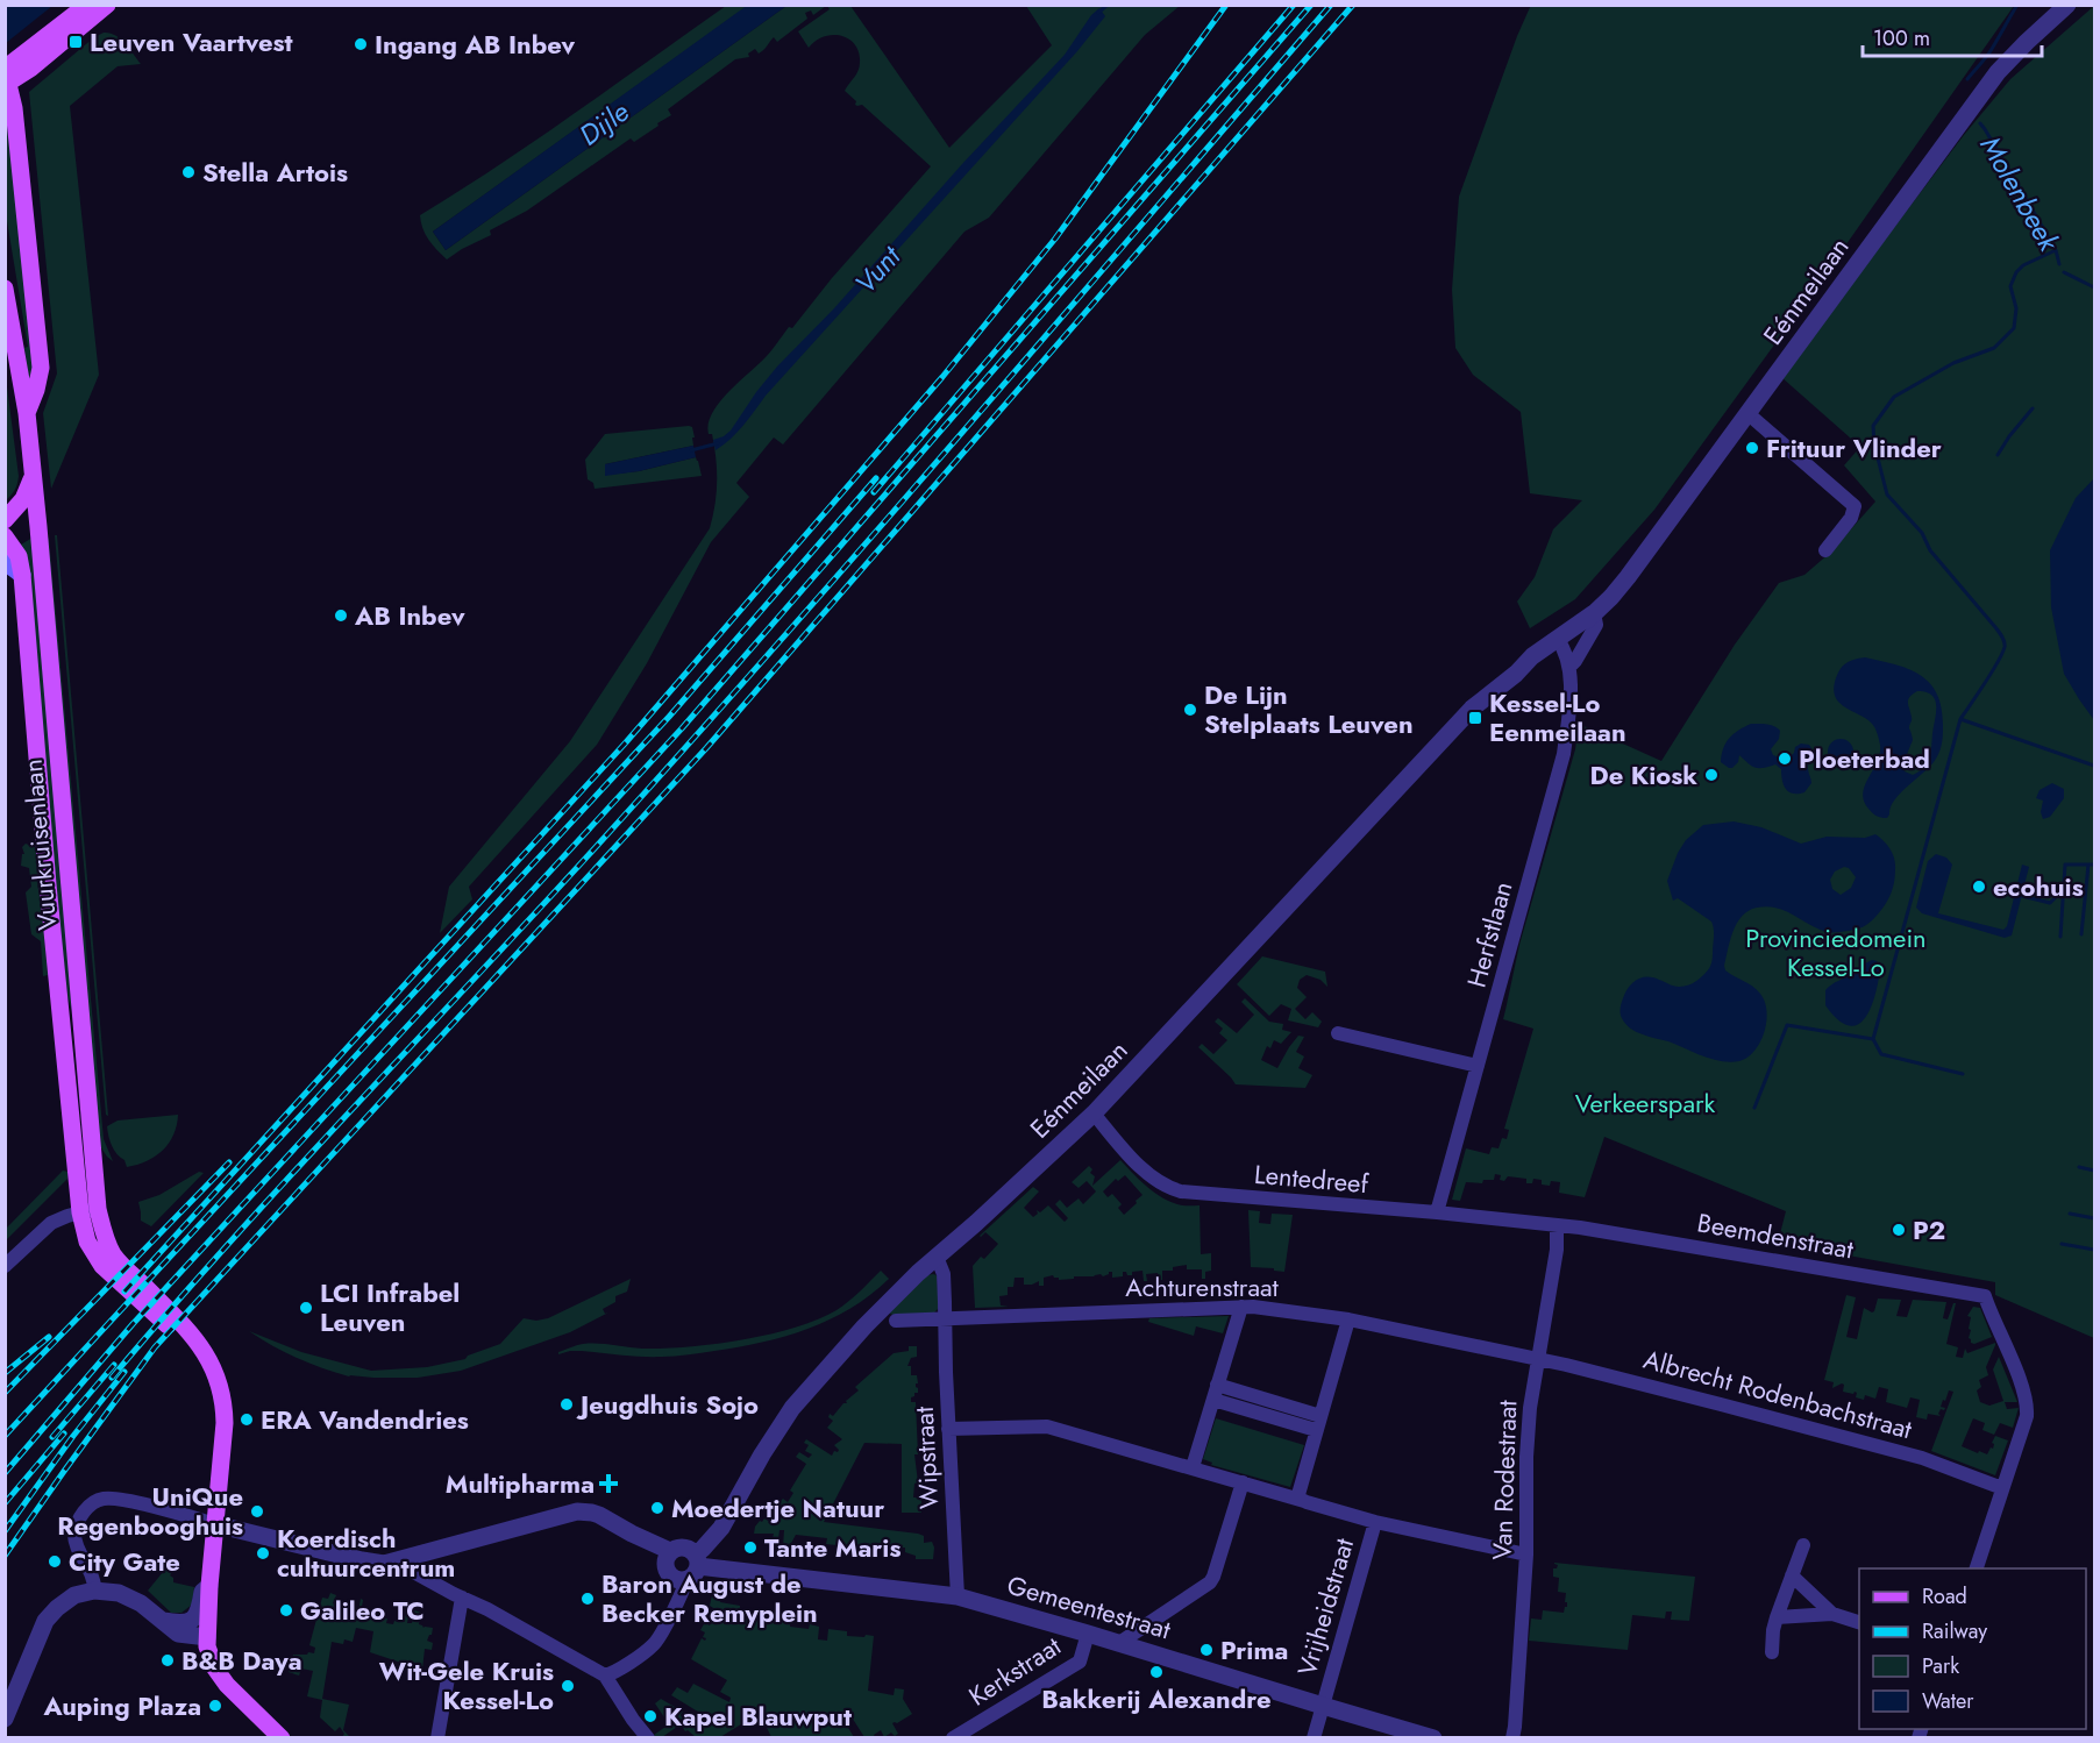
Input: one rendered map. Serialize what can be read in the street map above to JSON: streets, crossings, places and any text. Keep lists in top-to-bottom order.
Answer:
{
  "streets": {
    "main road": ["Vuurkruisenlaan"],
    "street": [
      "Eénmeilaan",
      "Herfstlaan",
      "Lentedreef",
      "Beemdenstraat",
      "Achturenstraat",
      "Albrecht Rodenbachstraat",
      "Wipstraat",
      "Van Rodestraat",
      "Gemeentestraat",
      "Vrijheidstraat",
      "Kerkstraat"
    ]
  },
  "crossings": [
    ["Eénmeilaan", "Herfstlaan"],
    ["Eénmeilaan", "Lentedreef"],
    ["Eénmeilaan", "Wipstraat"],
    ["Eénmeilaan", "Gemeentestraat"],
    ["Herfstlaan", "Lentedreef"],
    ["Lentedreef", "Beemdenstraat"],
    ["Lentedreef", "Van Rodestraat"],
    ["Beemdenstraat", "Albrecht Rodenbachstraat"],
    ["Beemdenstraat", "Van Rodestraat"],
    ["Achturenstraat", "Albrecht Rodenbachstraat"],
    ["Achturenstraat", "Wipstraat"],
    ["Achturenstraat", "Van Rodestraat"],
    ["Albrecht Rodenbachstraat", "Van Rodestraat"],
    ["Wipstraat", "Gemeentestraat"],
    ["Gemeentestraat", "Vrijheidstraat"],
    ["Gemeentestraat", "Kerkstraat"]
  ],
  "water": ["Dijle", "Molenbeek", "Vunt"],
  "parks": ["Provinciedomein Kessel-Lo", "Verkeerspark"],
  "places": {
    "transit": ["Leuven Vaartvest", "Kessel-Lo Eenmeilaan"],
    "other": [
      "Ingang AB Inbev",
      "Stella Artois",
      "Frituur Vlinder",
      "AB Inbev",
      "De Lijn Stelplaats Leuven",
      "Ploeterbad",
      "De Kiosk",
      "ecohuis",
      "P2",
      "LCI Infrabel Leuven",
      "Jeugdhuis Sojo",
      "ERA Vandendries",
      "Moedertje Natuur",
      "UniQue Regenbooghuis",
      "Tante Maris",
      "Koerdisch cultuurcentrum",
      "City Gate",
      "Baron August de Becker Remyplein",
      "Galileo TC",
      "Prima",
      "B&B Daya",
      "Bakkerij Alexandre",
      "Wit-Gele Kruis Kessel-Lo",
      "Auping Plaza",
      "Kapel Blauwput"
    ],
    "health": ["Multipharma"]
  },
  "legend": [
    "Road",
    "Railway",
    "Park",
    "Water"
  ],
  "scale_bar": "100 m"
}
